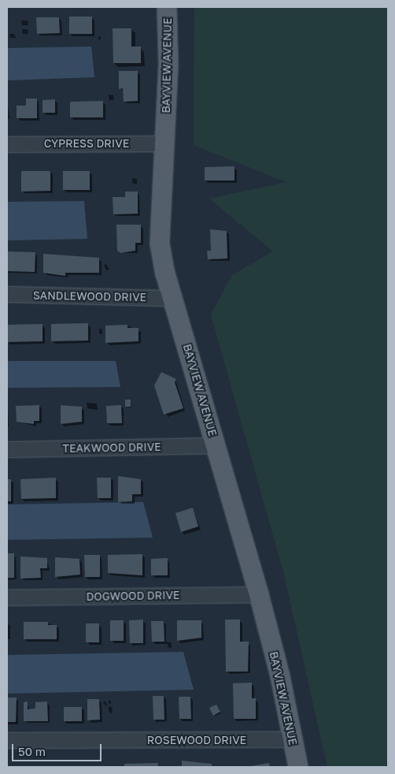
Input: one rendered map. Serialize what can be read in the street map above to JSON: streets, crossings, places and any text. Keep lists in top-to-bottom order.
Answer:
{
  "streets": {
    "main road": ["BAYVIEW AVENUE"],
    "street": [
      "CYPRESS DRIVE",
      "SANDLEWOOD DRIVE",
      "TEAKWOOD DRIVE",
      "DOGWOOD DRIVE",
      "ROSEWOOD DRIVE"
    ]
  },
  "crossings": [
    ["BAYVIEW AVENUE", "CYPRESS DRIVE"],
    ["BAYVIEW AVENUE", "SANDLEWOOD DRIVE"],
    ["BAYVIEW AVENUE", "TEAKWOOD DRIVE"],
    ["BAYVIEW AVENUE", "DOGWOOD DRIVE"],
    ["BAYVIEW AVENUE", "ROSEWOOD DRIVE"]
  ],
  "scale_bar": "50 m"
}
